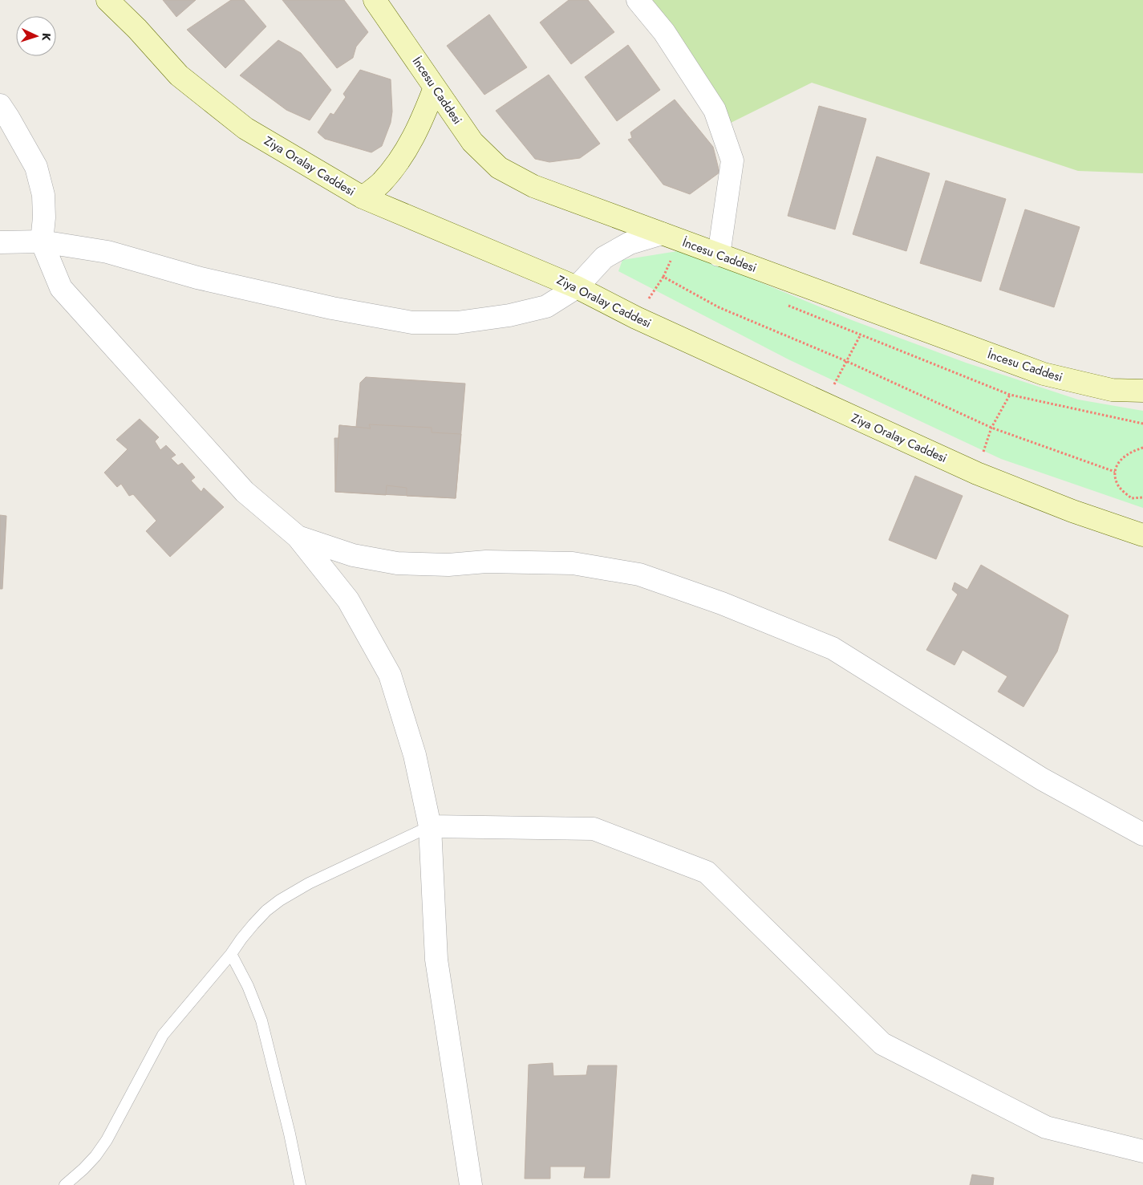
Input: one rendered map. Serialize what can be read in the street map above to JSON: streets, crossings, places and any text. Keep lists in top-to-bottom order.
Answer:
{
  "streets": {
    "main road": ["İncesu Caddesi", "Ziya Oralay Caddesi"]
  },
  "north": "right"
}
